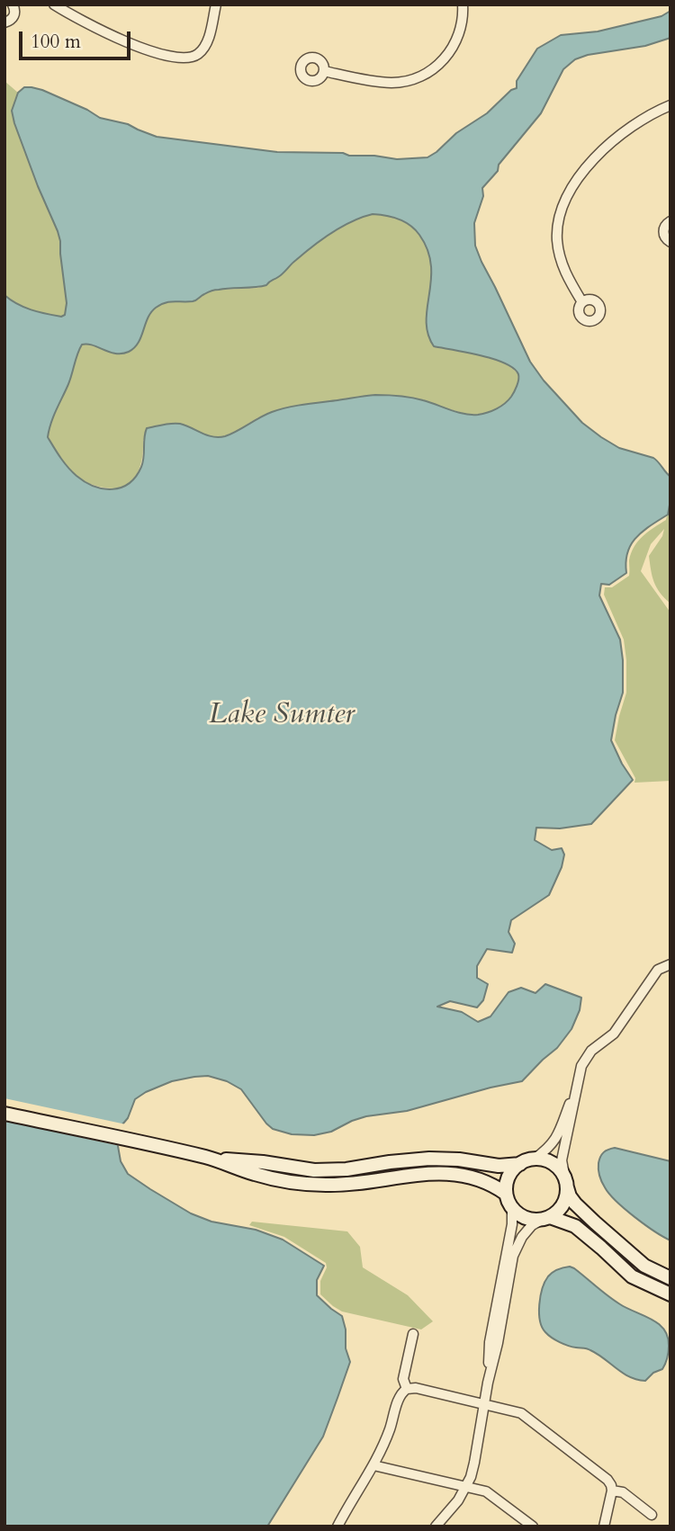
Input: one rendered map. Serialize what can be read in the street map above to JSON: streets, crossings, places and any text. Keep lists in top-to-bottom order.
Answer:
{
  "water": ["Lake Sumter"],
  "scale_bar": "100 m"
}
